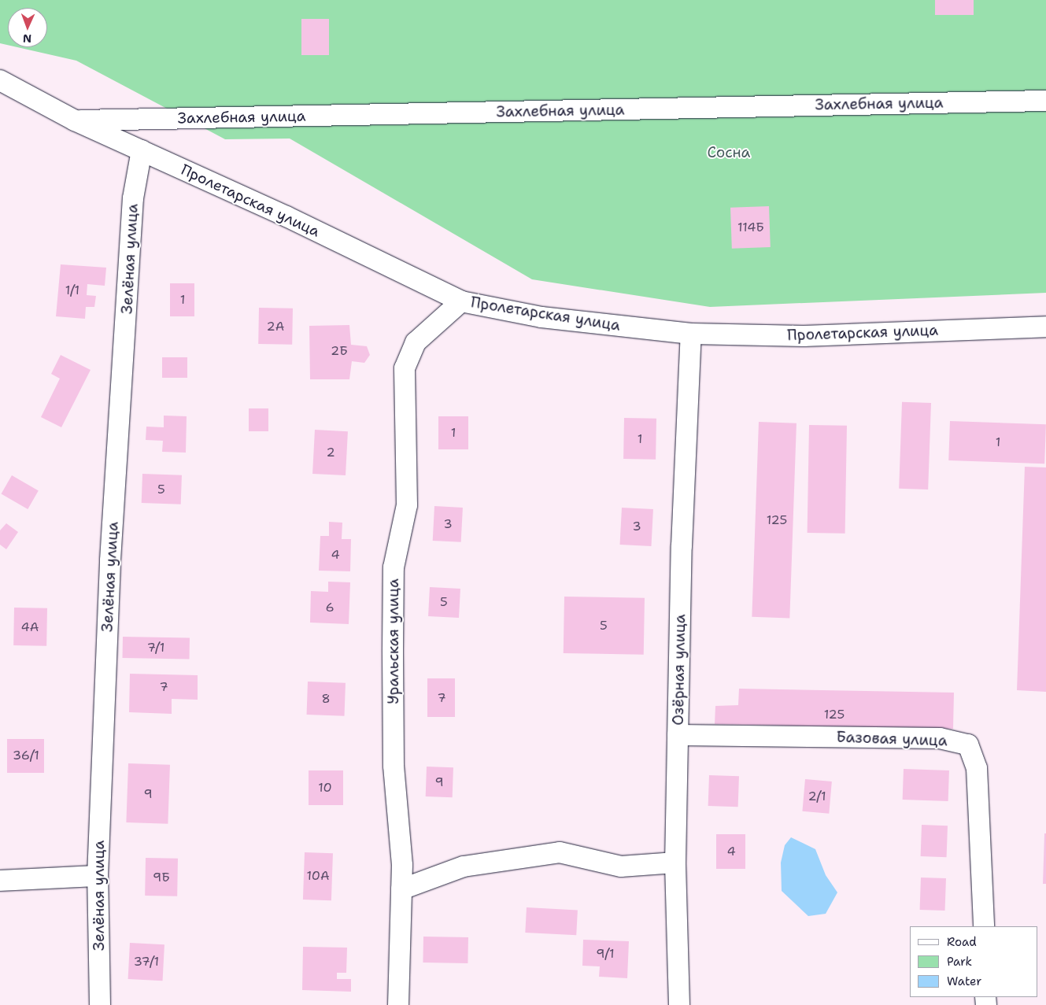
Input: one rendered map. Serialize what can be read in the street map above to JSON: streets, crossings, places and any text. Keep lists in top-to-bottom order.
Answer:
{
  "streets": {
    "street": [
      "Захлебная улица",
      "Пролетарская улица",
      "Зелёная улица",
      "Уральская улица",
      "Озёрная улица",
      "Базовая улица"
    ]
  },
  "crossings": [
    ["Захлебная улица", "Пролетарская улица"],
    ["Пролетарская улица", "Зелёная улица"],
    ["Пролетарская улица", "Уральская улица"],
    ["Пролетарская улица", "Озёрная улица"],
    ["Озёрная улица", "Базовая улица"]
  ],
  "parks": ["Сосна"],
  "house_numbers": [
    "114Б",
    "1/1",
    "1",
    "2А",
    "2Б",
    "1",
    "1",
    "1",
    "2",
    "5",
    "125",
    "3",
    "3",
    "4",
    "5",
    "6",
    "5",
    "4А",
    "7/1",
    "7",
    "7",
    "8",
    "125",
    "36/1",
    "9",
    "10",
    "9",
    "2/1",
    "4",
    "10А",
    "9Б",
    "9/1",
    "37/1"
  ],
  "legend": ["Road", "Park", "Water"],
  "north": "bottom"
}
